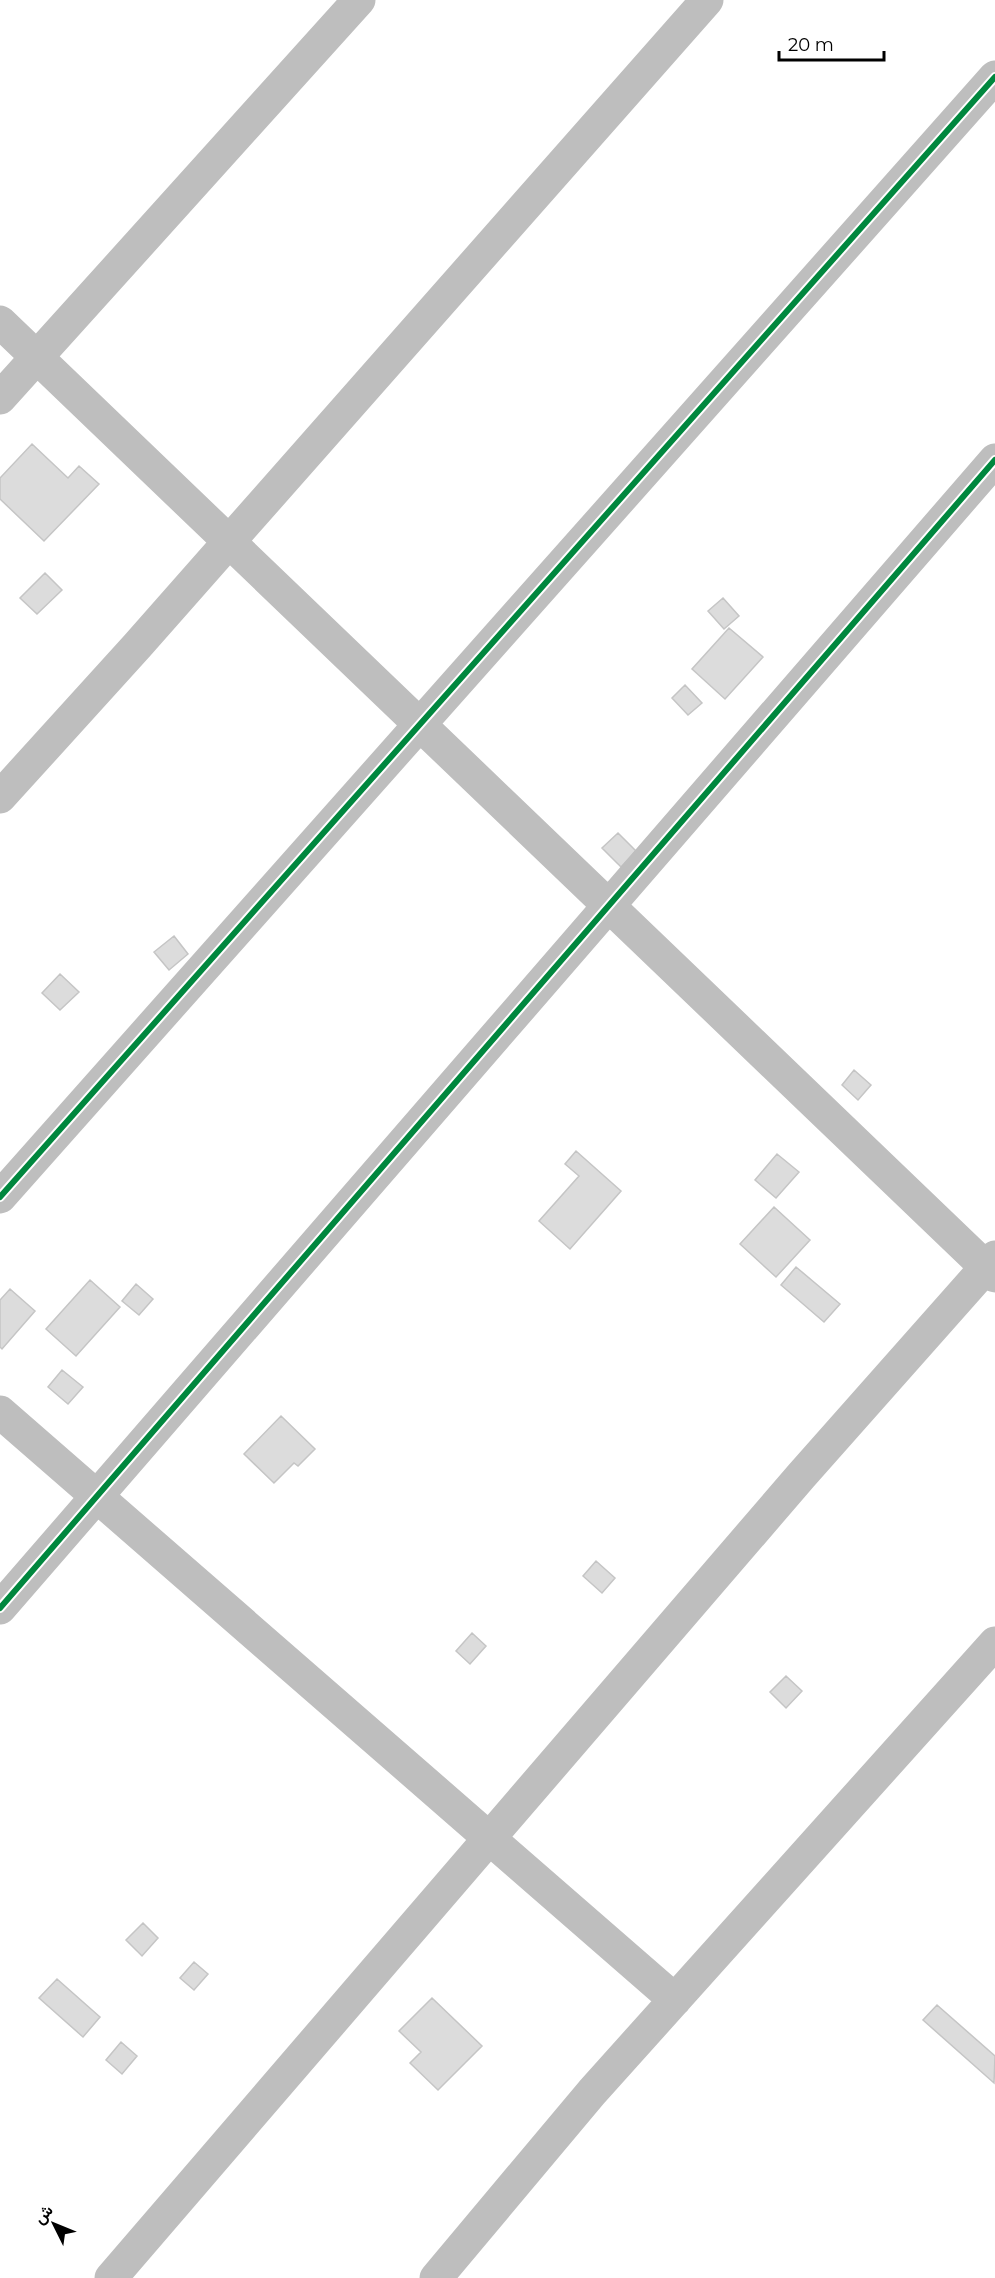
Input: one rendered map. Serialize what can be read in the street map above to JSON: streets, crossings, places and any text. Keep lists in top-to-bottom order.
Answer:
{
  "scale_bar": "20 m",
  "north": "top left"
}
